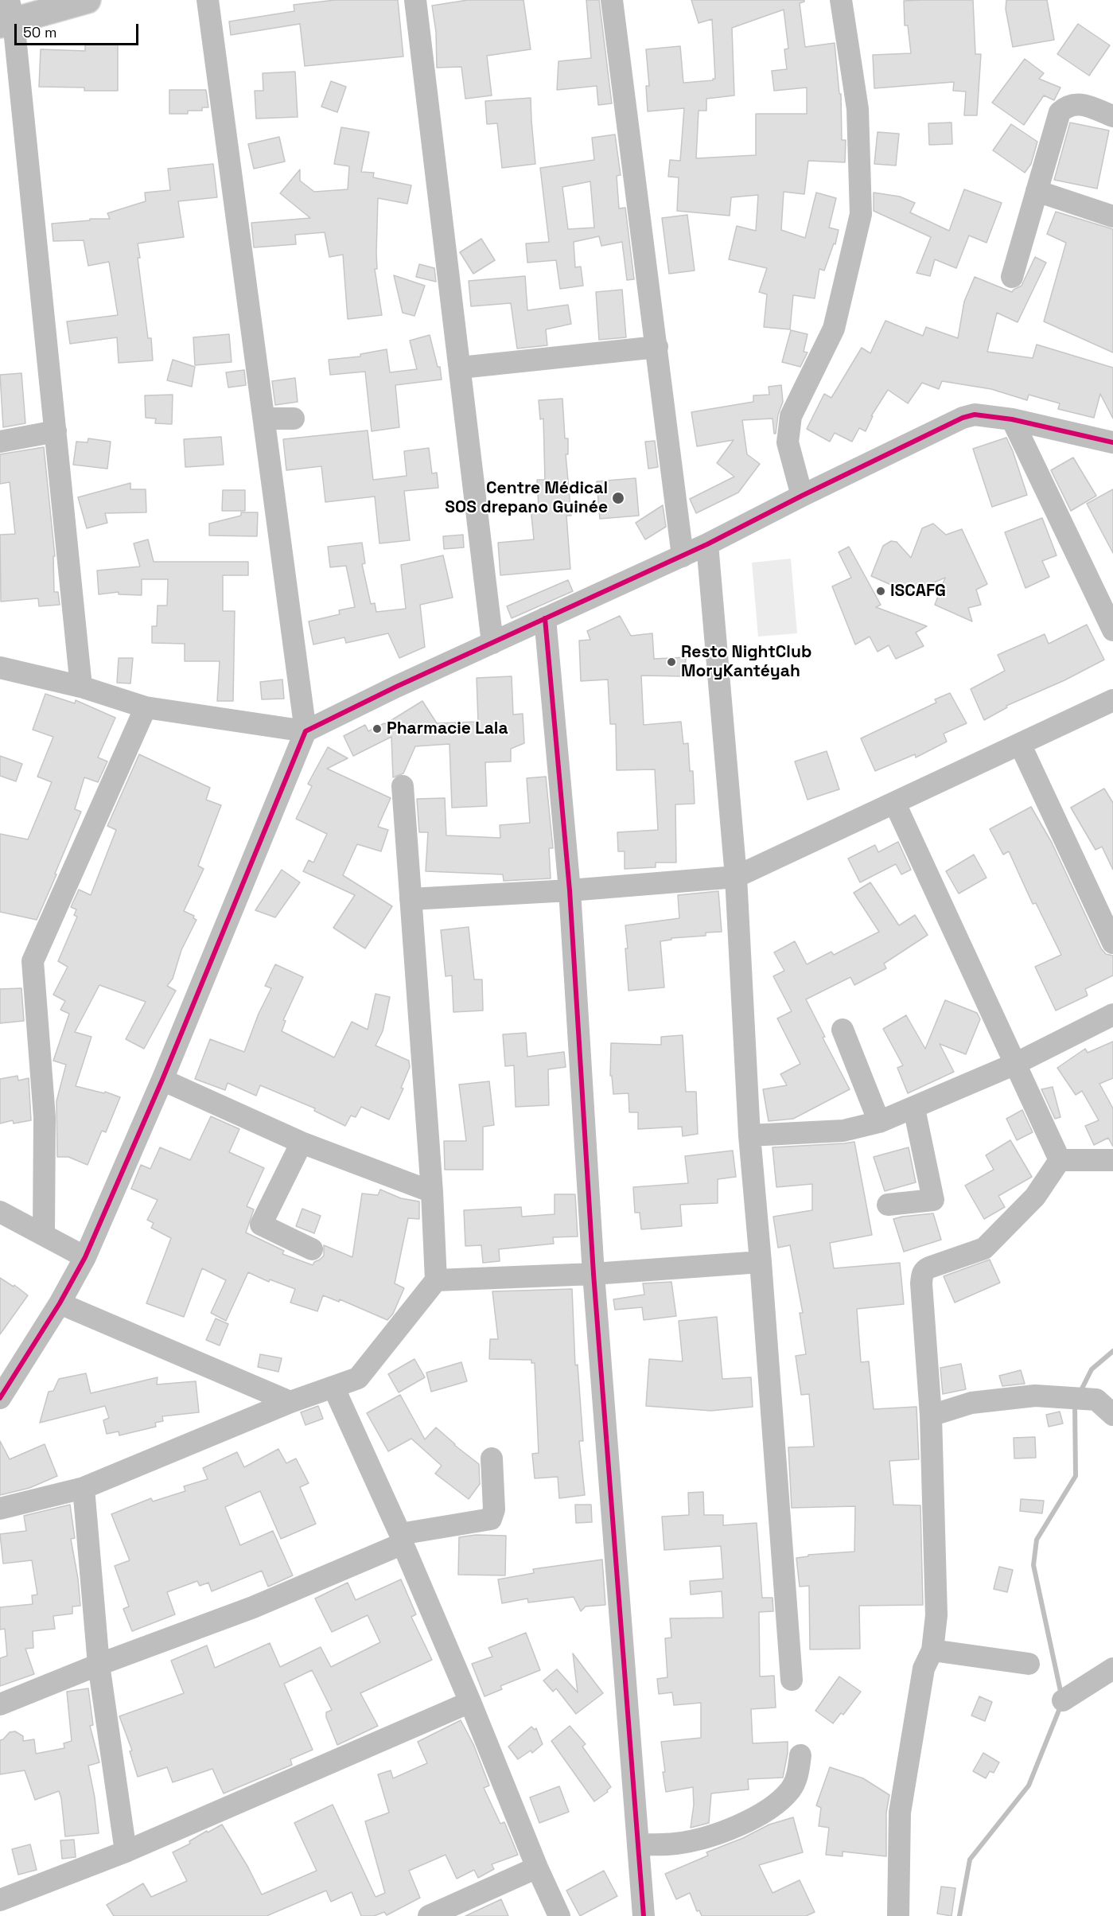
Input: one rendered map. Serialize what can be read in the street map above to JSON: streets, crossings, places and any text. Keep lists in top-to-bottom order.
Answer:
{
  "places": [
    "Centre Médical SOS drepano Guinée",
    "ISCAFG",
    "Resto NightClub MoryKantéyah",
    "Pharmacie Lala"
  ],
  "scale_bar": "50 m"
}
